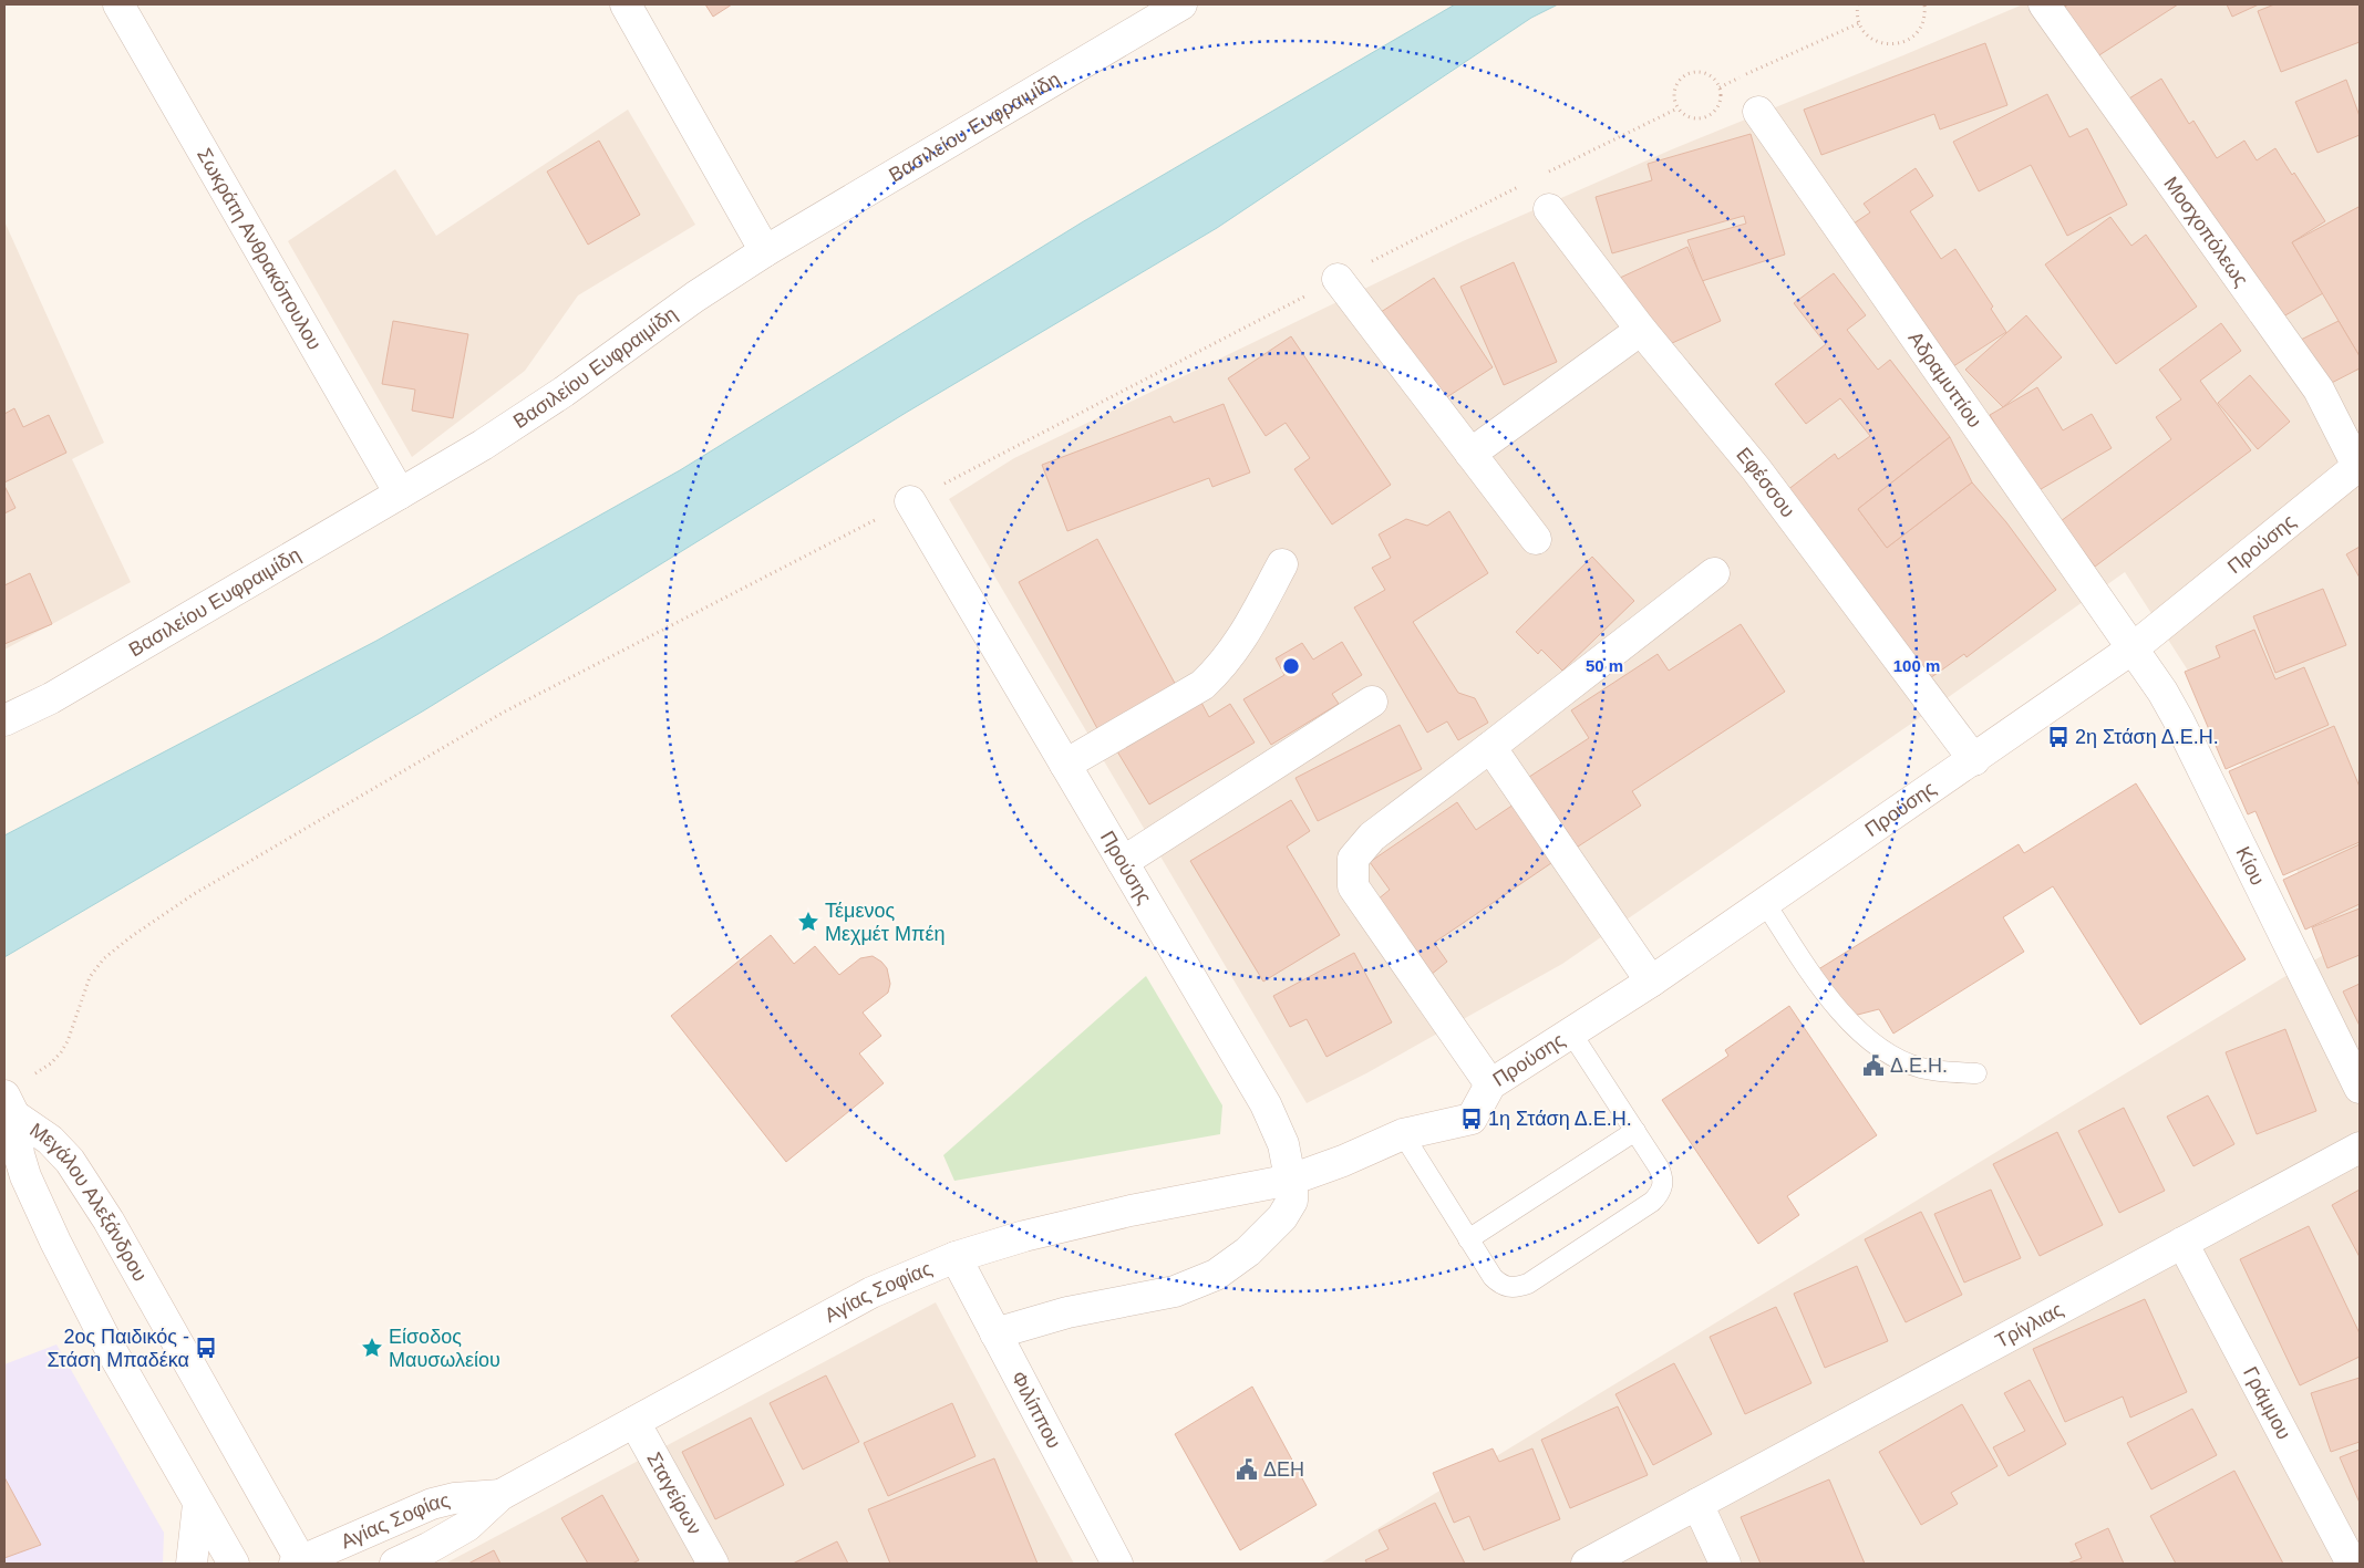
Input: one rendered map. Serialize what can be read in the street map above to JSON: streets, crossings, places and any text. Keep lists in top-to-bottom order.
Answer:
{
  "streets": {
    "street": [
      "Βασιλείου Ευφραιμίδη",
      "Μοσχοπόλεως",
      "Σωκράτη Ανθρακόπουλου",
      "Αδραμυττίου",
      "Εφέσσου",
      "Προύσης",
      "Κίου",
      "Μεγάλου Αλεξάνδρου",
      "Αγίας Σοφίας",
      "Τρίγλιας",
      "Γράμμου",
      "Φιλίππου",
      "Σταγείρων"
    ]
  },
  "crossings": [
    ["Βασιλείου Ευφραιμίδη", "Σωκράτη Ανθρακόπουλου"],
    ["Μοσχοπόλεως", "Προύσης"],
    ["Αδραμυττίου", "Προύσης"],
    ["Αδραμυττίου", "Κίου"],
    ["Εφέσσου", "Προύσης"],
    ["Προύσης", "Κίου"],
    ["Προύσης", "Αγίας Σοφίας"],
    ["Μεγάλου Αλεξάνδρου", "Αγίας Σοφίας"],
    ["Αγίας Σοφίας", "Φιλίππου"],
    ["Αγίας Σοφίας", "Σταγείρων"],
    ["Τρίγλιας", "Γράμμου"]
  ],
  "places": {
    "bus stop": ["2η Στάση Δ.Ε.Η.", "1η Στάση Δ.Ε.Η.", "2ος Παιδικός - Στάση Μπαδέκα"],
    "place": ["Τέμενος Μεχμέτ Μπέη", "Είσοδος Μαυσωλείου"],
    "public building": ["Δ.Ε.Η.", "ΔΕΗ"]
  },
  "rings": ["50 m", "100 m"]
}
